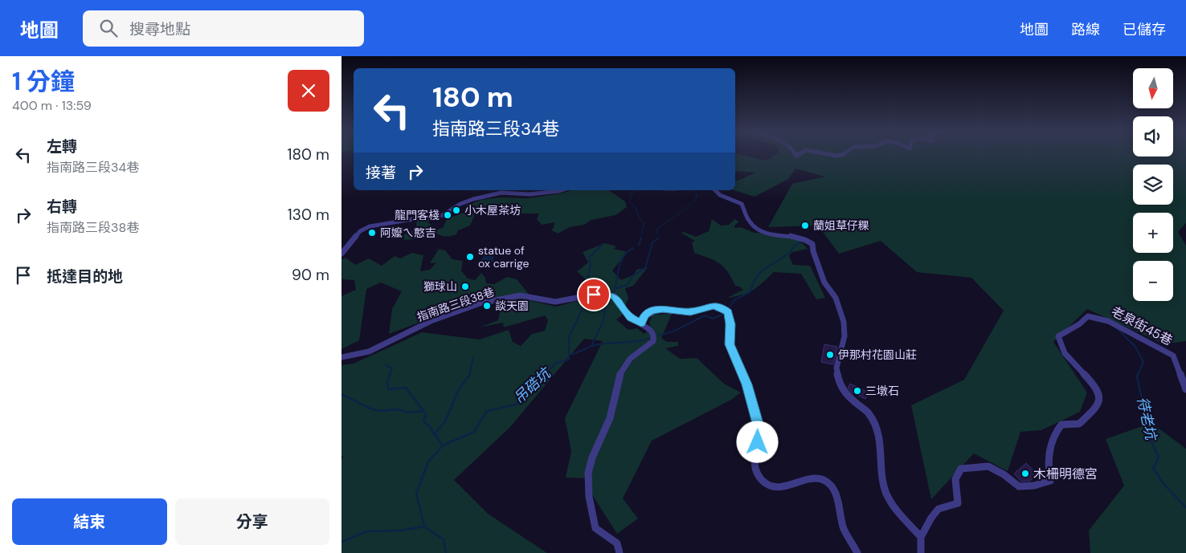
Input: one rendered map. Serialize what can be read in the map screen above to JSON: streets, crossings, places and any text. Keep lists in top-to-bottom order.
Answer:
{
  "streets": {
    "street": ["指南路三段38巷", "老泉街45巷"]
  },
  "water": ["吊硞坑", "待老坑"],
  "places": [
    "小木屋茶坊",
    "龍門客棧",
    "蘭姐草仔粿",
    "阿嬤ㄟ憨吉",
    "statue of ox carrige",
    "獅球山",
    "談天園",
    "伊那村花園山莊",
    "三墩石",
    "木柵明德宮"
  ],
  "north": "bottom",
  "page": {
    "header": "地圖",
    "search": "搜尋地點",
    "nav": ["地圖", "路線", "已儲存"],
    "heading": ["1 分鐘", "400 m · 13:59"],
    "map_buttons": ["+", "−"],
    "turn": ["180 m", "指南路三段34巷"],
    "list": [
      {
        "name": "左轉",
        "note": "指南路三段34巷",
        "value": "180 m"
      },
      {
        "name": "右轉",
        "note": "指南路三段38巷",
        "value": "130 m"
      },
      {
        "name": "抵達目的地",
        "value": "90 m"
      }
    ],
    "then": "接著",
    "buttons": ["結束", "分享"]
  }
}
